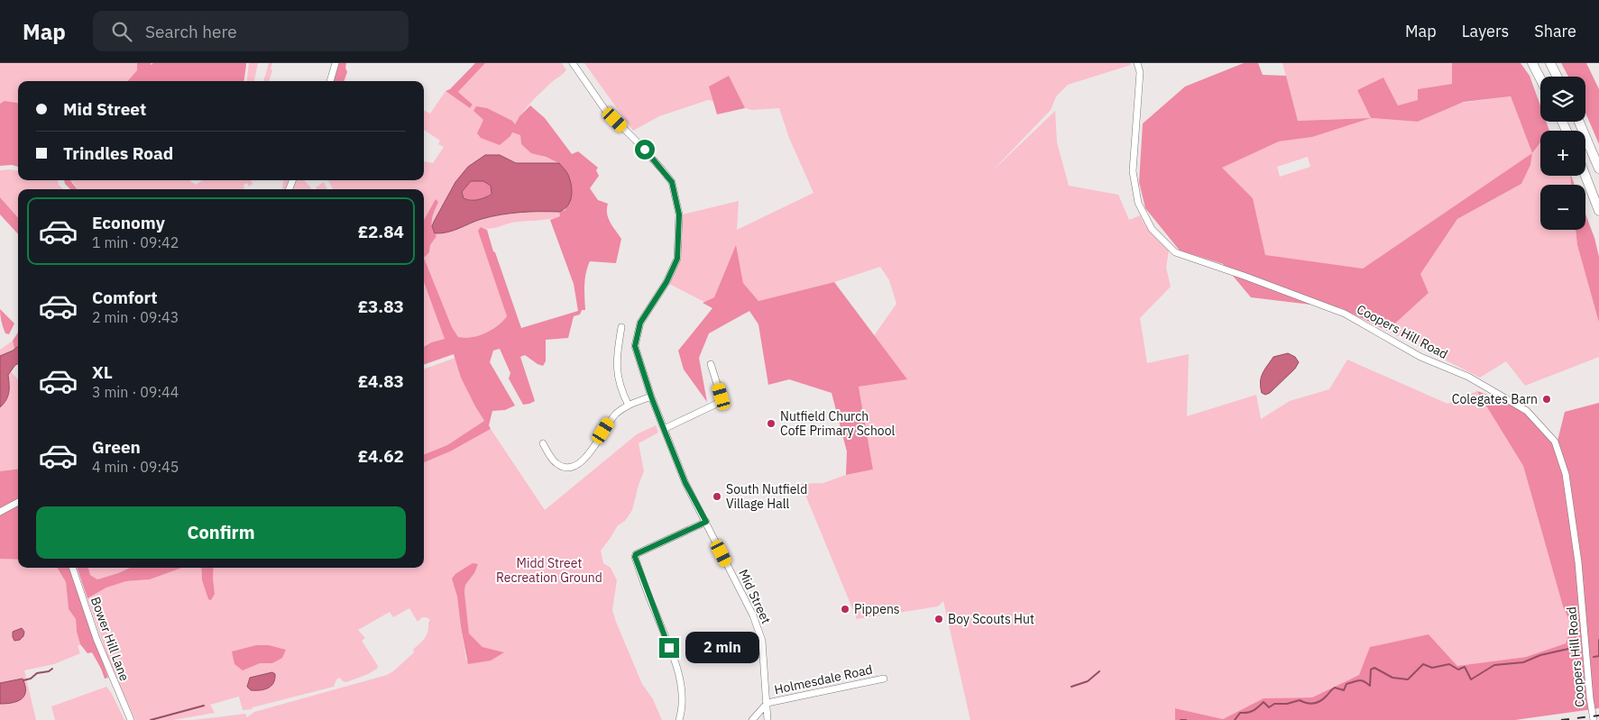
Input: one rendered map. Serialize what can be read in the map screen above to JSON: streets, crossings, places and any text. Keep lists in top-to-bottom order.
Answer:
{
  "streets": {
    "street": [
      "Coopers Hill Road",
      "Mid Street",
      "Bower Hill Lane",
      "Holmesdale Road"
    ]
  },
  "crossings": [
    ["Mid Street", "Holmesdale Road"]
  ],
  "parks": ["Midd Street Recreation Ground"],
  "places": [
    "Colegates Barn",
    "Nutfield Church CofE Primary School",
    "South Nutfield Village Hall",
    "Pippens",
    "Boy Scouts Hut"
  ],
  "page": {
    "header": "Map",
    "search": "Search here",
    "nav": ["Map", "Layers", "Share"],
    "map_buttons": ["+", "−"],
    "banner": ["Mid Street", "Trindles Road"],
    "list": [
      {
        "name": "Economy",
        "note": "1 min · 09:42",
        "value": "£2.84"
      },
      {
        "name": "Comfort",
        "note": "2 min · 09:43",
        "value": "£3.83"
      },
      {
        "name": "XL",
        "note": "3 min · 09:44",
        "value": "£4.83"
      },
      {
        "name": "Green",
        "note": "4 min · 09:45",
        "value": "£4.62"
      }
    ],
    "buttons": "Confirm",
    "bubble": "2 min"
  }
}
